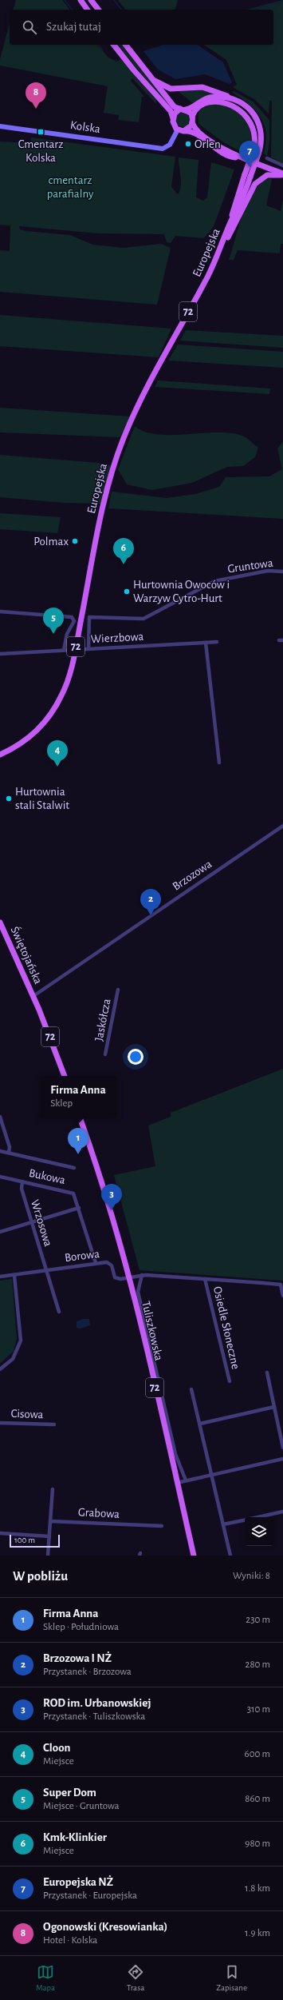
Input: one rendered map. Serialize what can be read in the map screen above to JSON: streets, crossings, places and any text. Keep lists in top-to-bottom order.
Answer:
{
  "streets": {
    "main road": [
      "Europejska",
      "72",
      "Świętojańska",
      "Tuliszkowska"
    ],
    "street": [
      "Kolska",
      "Gruntowa",
      "Wierzbowa",
      "Brzozowa",
      "Jaskółcza",
      "Bukowa",
      "Wrzosowa",
      "Borowa",
      "Osiedle Słoneczne",
      "Cisowa",
      "Grabowa"
    ]
  },
  "crossings": [
    ["Kolska", "Europejska"],
    ["Europejska", "72"],
    ["Europejska", "Wierzbowa"],
    ["72", "Brzozowa"],
    ["72", "Świętojańska"],
    ["Gruntowa", "Wierzbowa"],
    ["Brzozowa", "Świętojańska"],
    ["Bukowa", "Wrzosowa"],
    ["Bukowa", "Borowa"],
    ["Wrzosowa", "Borowa"],
    ["Borowa", "Osiedle Słoneczne"],
    ["Borowa", "Tuliszkowska"],
    ["Osiedle Słoneczne", "Tuliszkowska"]
  ],
  "parks": ["cmentarz parafialny"],
  "places": {
    "transit": ["Cmentarz Kolska"],
    "other": [
      "Orlen",
      "Polmax",
      "Hurtownia Owoców i Warzyw Cytro-Hurt",
      "Hurtownia stali Stalwit"
    ]
  },
  "scale_bar": "100 m",
  "page": {
    "search": "Szukaj tutaj",
    "pins": [
      "8",
      "7",
      "6",
      "5",
      "4",
      "2",
      "1",
      "3"
    ],
    "popup": ["Firma Anna", "Sklep"],
    "scale": "100 m",
    "heading": ["W pobliżu", "Wyniki: 8"],
    "list": [
      {
        "mark": "1",
        "name": "Firma Anna",
        "note": "Sklep · Południowa",
        "value": "230 m"
      },
      {
        "mark": "2",
        "name": "Brzozowa I NŻ",
        "note": "Przystanek · Brzozowa",
        "value": "280 m"
      },
      {
        "mark": "3",
        "name": "ROD im. Urbanowskiej",
        "note": "Przystanek · Tuliszkowska",
        "value": "310 m"
      },
      {
        "mark": "4",
        "name": "Cloon",
        "note": "Miejsce",
        "value": "600 m"
      },
      {
        "mark": "5",
        "name": "Super Dom",
        "note": "Miejsce · Gruntowa",
        "value": "860 m"
      },
      {
        "mark": "6",
        "name": "Kmk-Klinkier",
        "note": "Miejsce",
        "value": "980 m"
      },
      {
        "mark": "7",
        "name": "Europejska NŻ",
        "note": "Przystanek · Europejska",
        "value": "1.8 km"
      },
      {
        "mark": "8",
        "name": "Ogonowski (Kresowianka)",
        "note": "Hotel · Kolska",
        "value": "1.9 km"
      }
    ],
    "nav": ["Mapa", "Trasa", "Zapisane"]
  }
}
